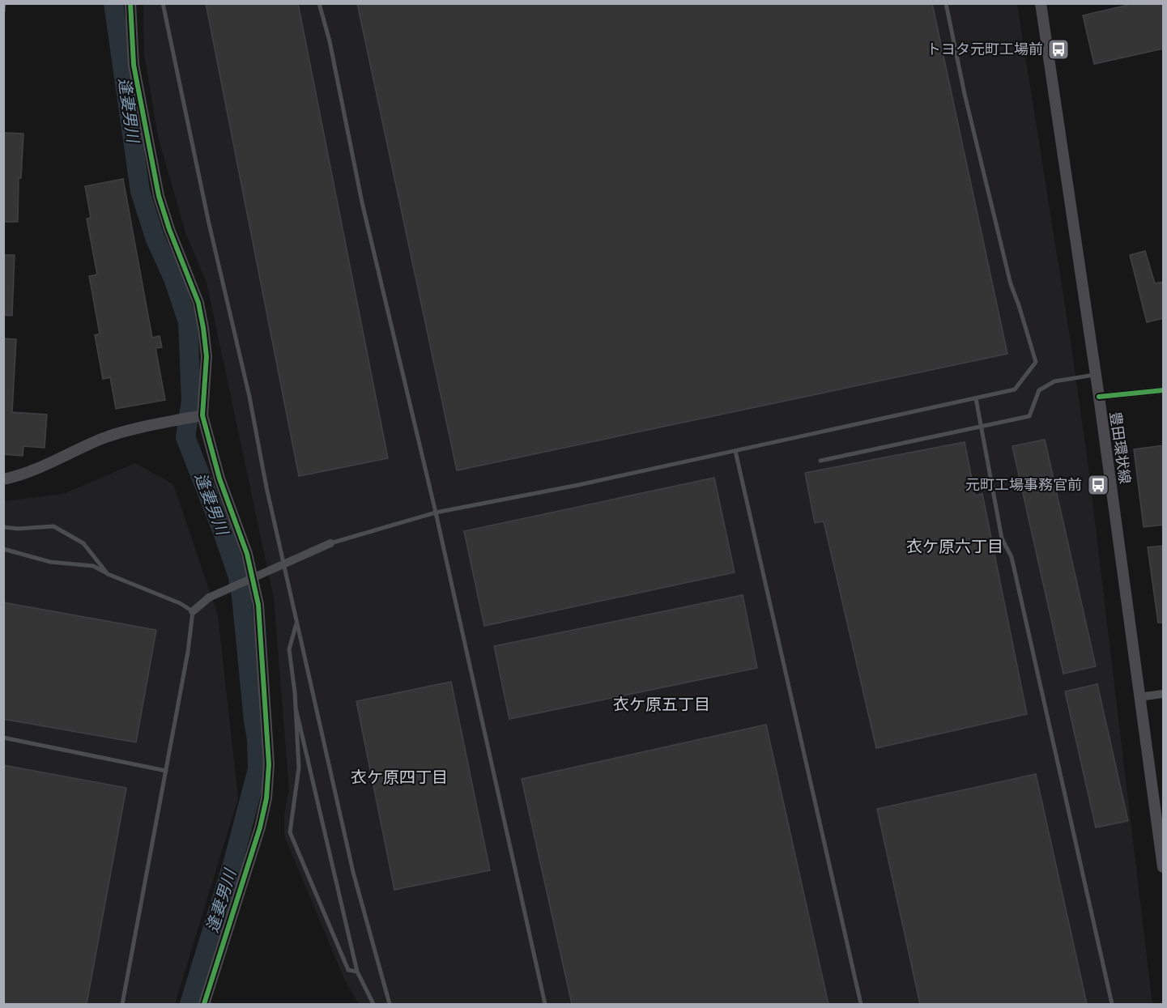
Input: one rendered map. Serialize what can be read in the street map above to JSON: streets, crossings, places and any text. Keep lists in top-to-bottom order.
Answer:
{
  "streets": {
    "street": ["豊田環状線"]
  },
  "districts": ["衣ケ原六丁目", "衣ケ原五丁目", "衣ケ原四丁目"],
  "water": ["逢妻男川"],
  "places": {
    "bus stop": ["トヨタ元町工場前", "元町工場事務官前"]
  }
}
